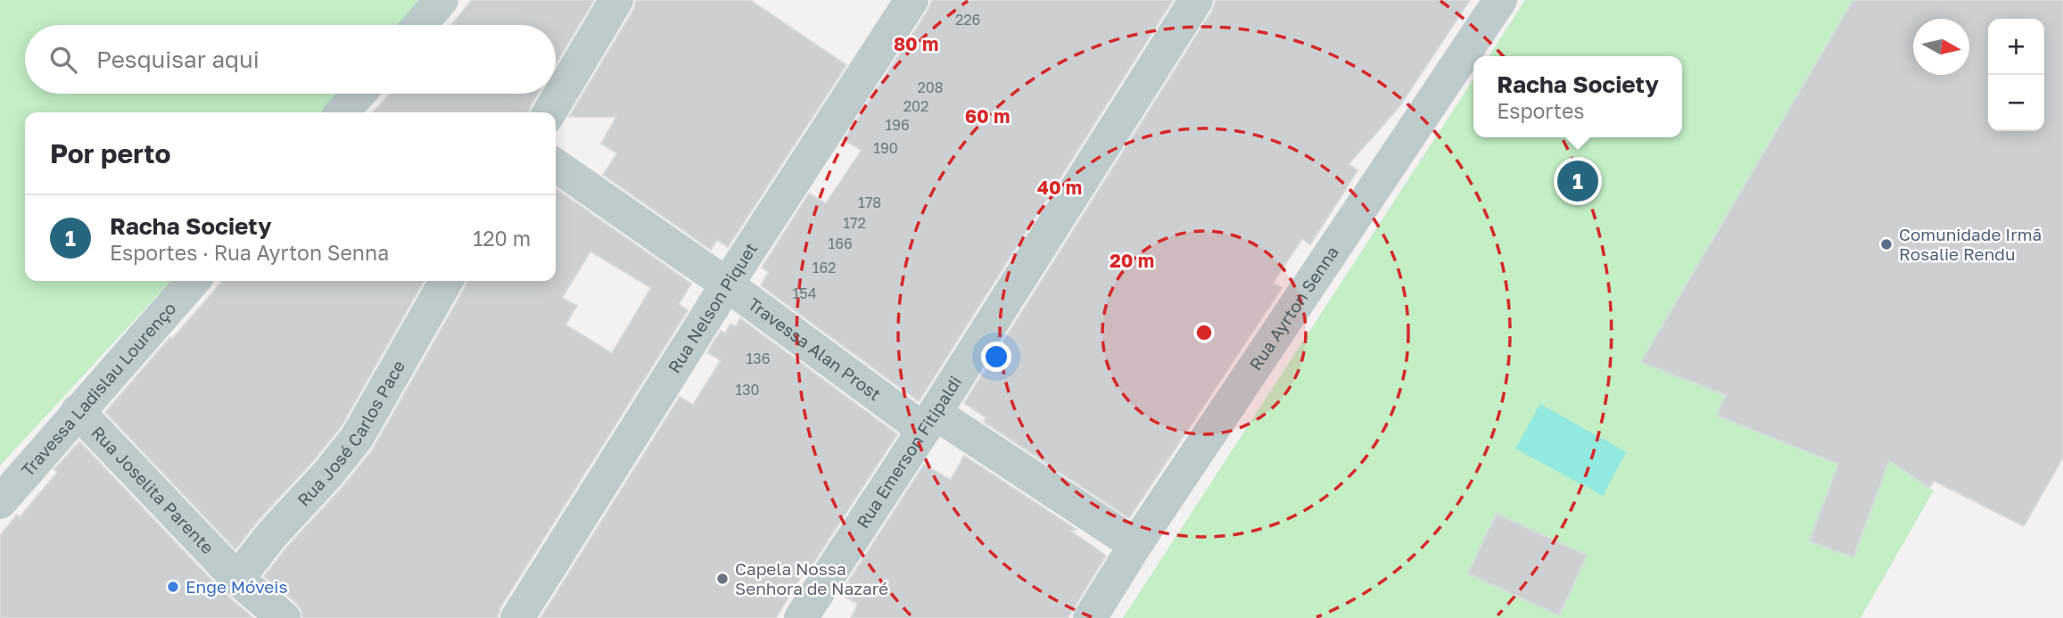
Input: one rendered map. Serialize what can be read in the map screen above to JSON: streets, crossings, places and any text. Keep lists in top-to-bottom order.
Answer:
{
  "streets": {
    "street": [
      "Rua Nelson Piquet",
      "Rua Ayrton Senna",
      "Travessa Alan Prost",
      "Travessa Ladislau Lourenço",
      "Rua José Carlos Pace",
      "Rua Emerson Fitipaldi",
      "Rua Joselita Parente"
    ]
  },
  "crossings": [
    ["Rua Nelson Piquet", "Travessa Alan Prost"],
    ["Rua Ayrton Senna", "Travessa Alan Prost"],
    ["Travessa Alan Prost", "Rua Emerson Fitipaldi"],
    ["Travessa Ladislau Lourenço", "Rua Joselita Parente"],
    ["Rua José Carlos Pace", "Rua Joselita Parente"]
  ],
  "places": ["Comunidade Irmã Rosalie Rendu", "Capela Nossa Senhora de Nazaré", "Enge Móveis"],
  "house_numbers": [
    "226",
    "208",
    "202",
    "196",
    "190",
    "178",
    "172",
    "166",
    "162",
    "154",
    "136",
    "130"
  ],
  "north": "right",
  "page": {
    "map_buttons": ["+", "−"],
    "search": "Pesquisar aqui",
    "popup": ["Racha Society", "Esportes"],
    "heading": "Por perto",
    "pins": "1",
    "list": [
      {
        "mark": "1",
        "name": "Racha Society",
        "note": "Esportes · Rua Ayrton Senna",
        "value": "120 m"
      }
    ]
  },
  "rings": [
    "80 m",
    "60 m",
    "40 m",
    "20 m"
  ]
}
